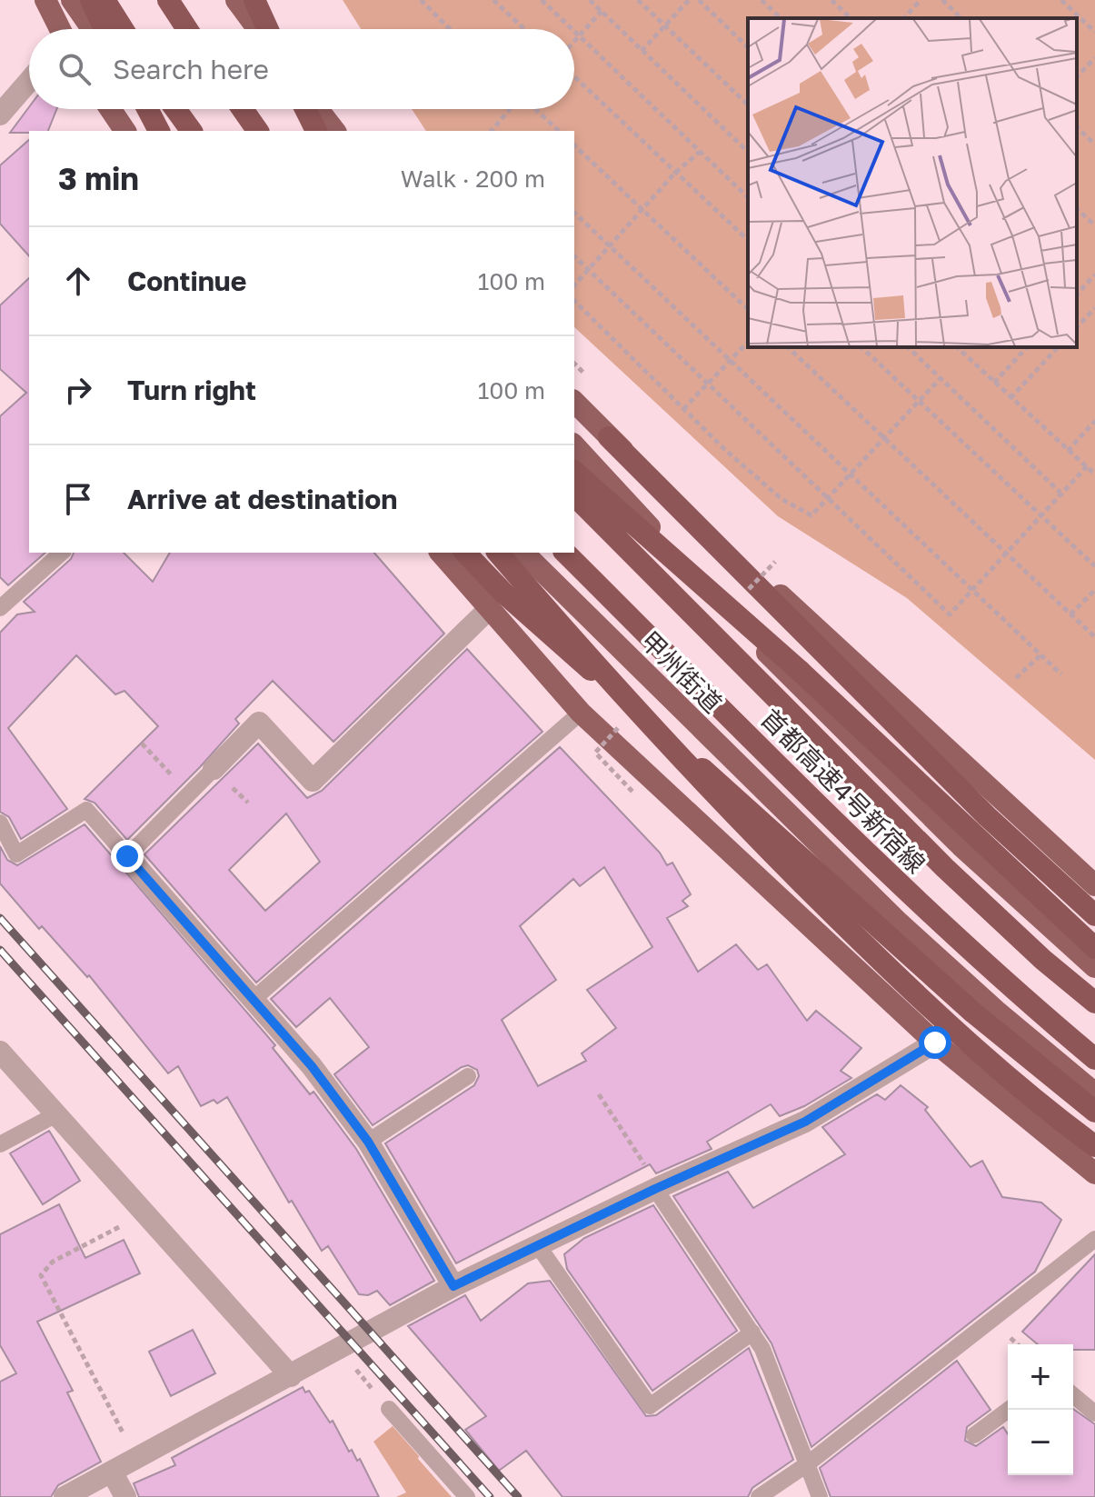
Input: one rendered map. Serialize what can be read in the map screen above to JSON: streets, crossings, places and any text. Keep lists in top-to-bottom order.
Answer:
{
  "streets": {
    "highway": ["甲州街道", "首都高速4号新宿線"]
  },
  "page": {
    "search": "Search here",
    "heading": ["3 min", "Walk · 200 m"],
    "list": [
      ["Continue", "100 m"],
      ["Turn right", "100 m"],
      "Arrive at destination"
    ],
    "map_buttons": ["+", "−"]
  }
}
